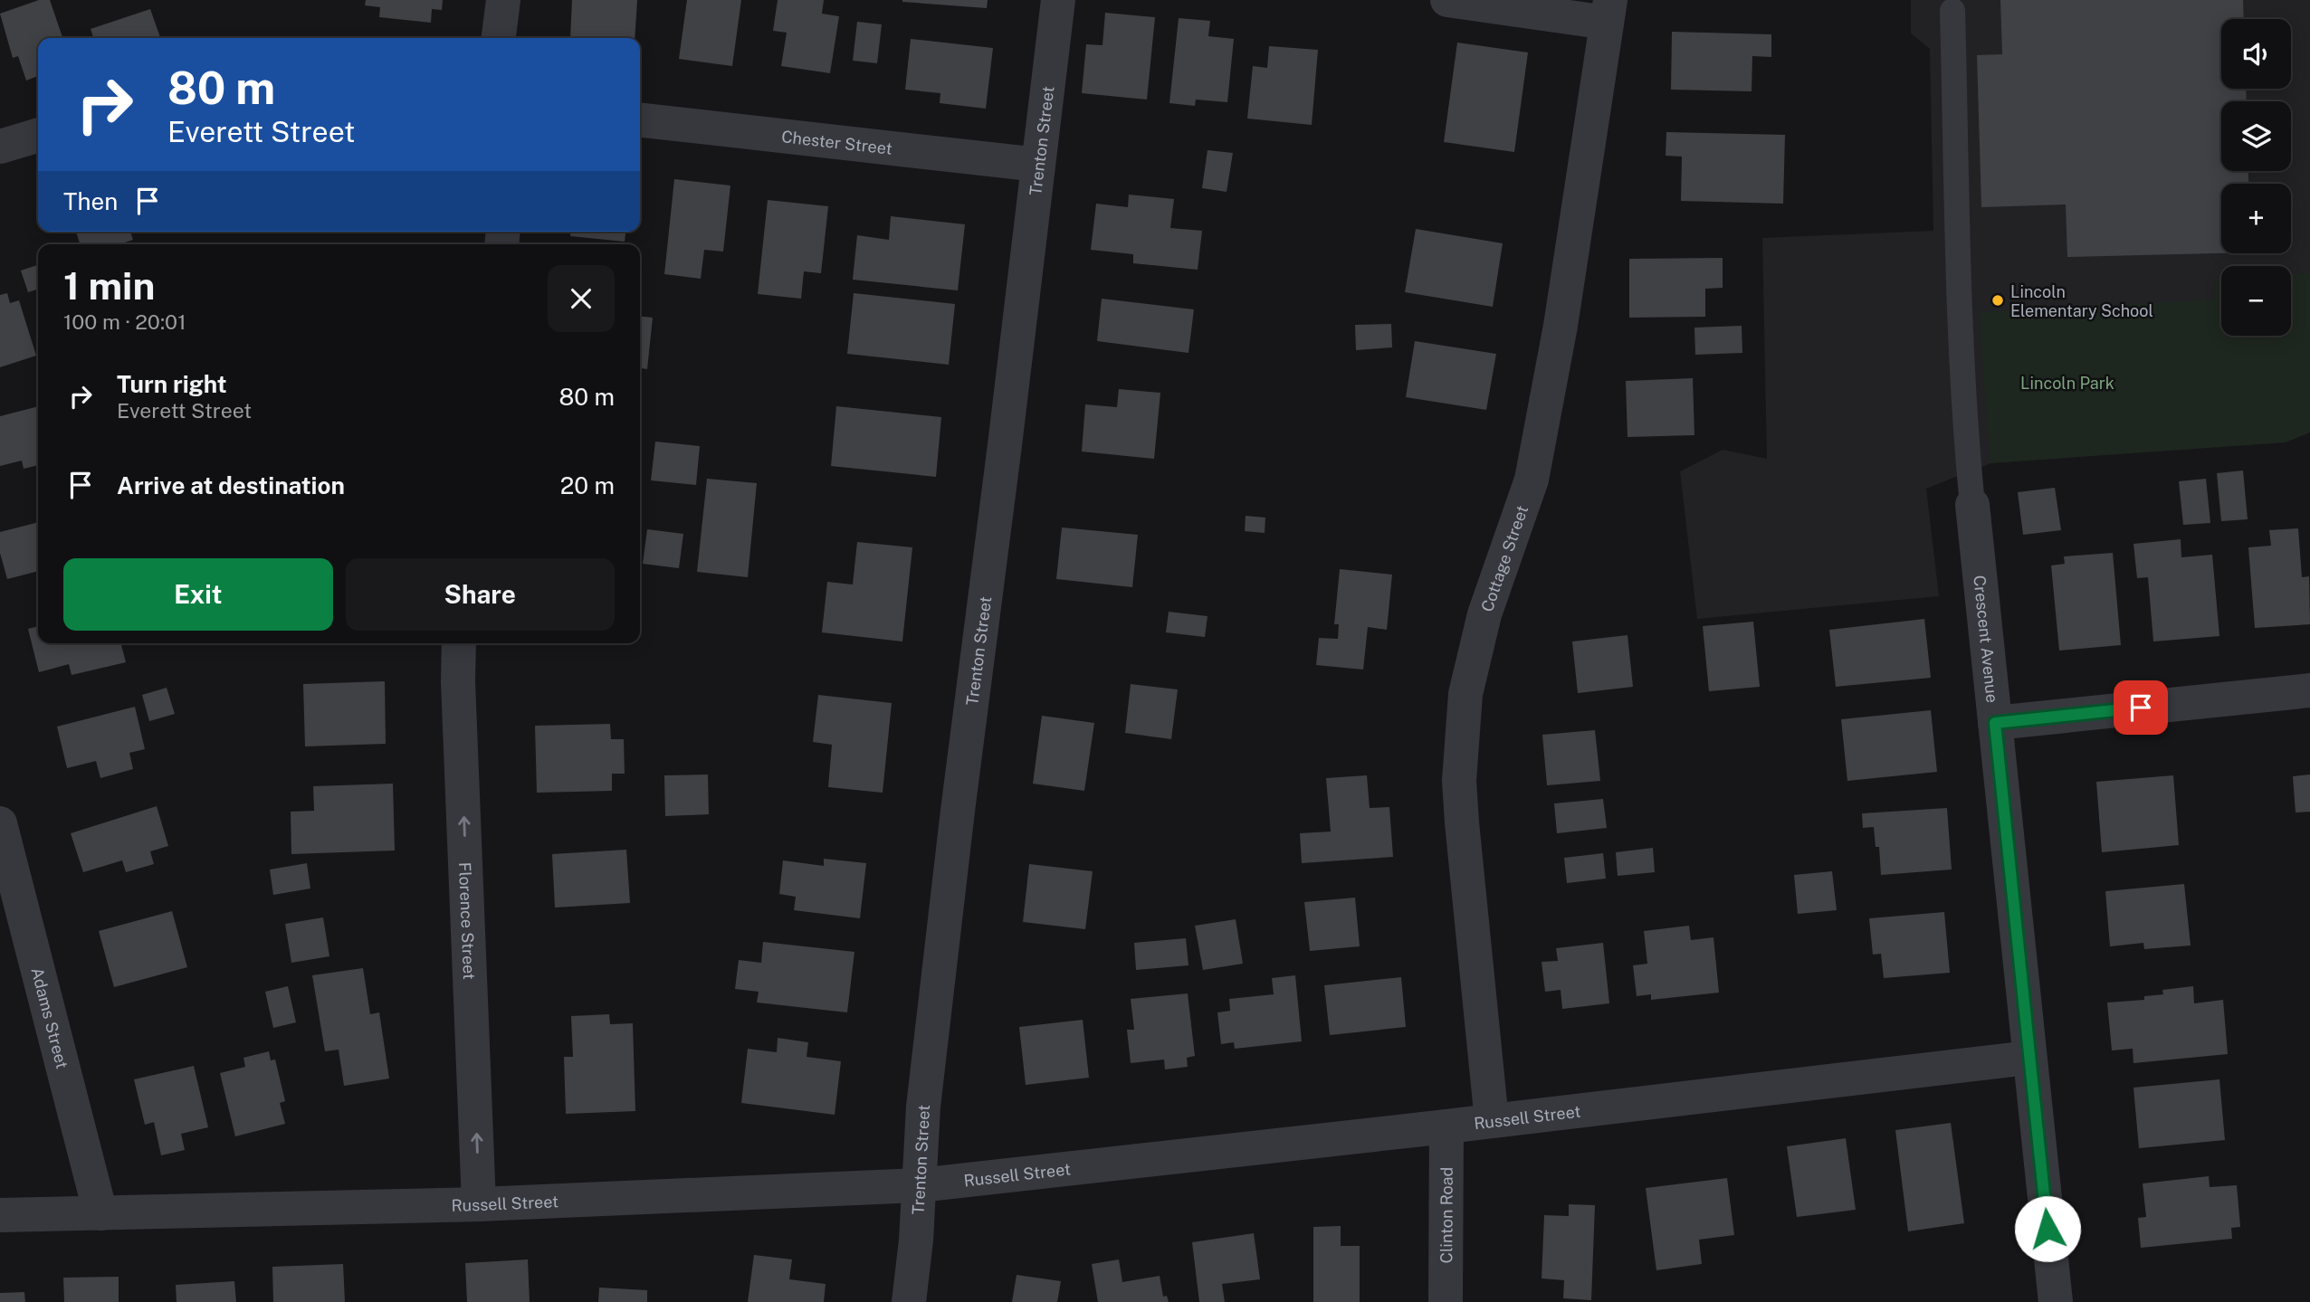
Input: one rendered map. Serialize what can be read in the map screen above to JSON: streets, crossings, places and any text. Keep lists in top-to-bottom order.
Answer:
{
  "streets": {
    "street": [
      "Trenton Street",
      "Chester Street",
      "Cottage Street",
      "Crescent Avenue",
      "Florence Street",
      "Adams Street",
      "Russell Street",
      "Clinton Road"
    ]
  },
  "crossings": [
    ["Trenton Street", "Chester Street"],
    ["Trenton Street", "Russell Street"],
    ["Cottage Street", "Russell Street"],
    ["Crescent Avenue", "Russell Street"],
    ["Florence Street", "Russell Street"],
    ["Adams Street", "Russell Street"],
    ["Russell Street", "Clinton Road"]
  ],
  "one_way": ["Florence Street"],
  "parks": ["Lincoln Park"],
  "places": ["Lincoln Elementary School"],
  "page": {
    "map_buttons": ["+", "−"],
    "turn": ["80 m", "Everett Street"],
    "then": "Then",
    "heading": ["1 min", "100 m · 20:01"],
    "list": [
      {
        "name": "Turn right",
        "note": "Everett Street",
        "value": "80 m"
      },
      {
        "name": "Arrive at destination",
        "value": "20 m"
      }
    ],
    "buttons": ["Exit", "Share"]
  }
}
